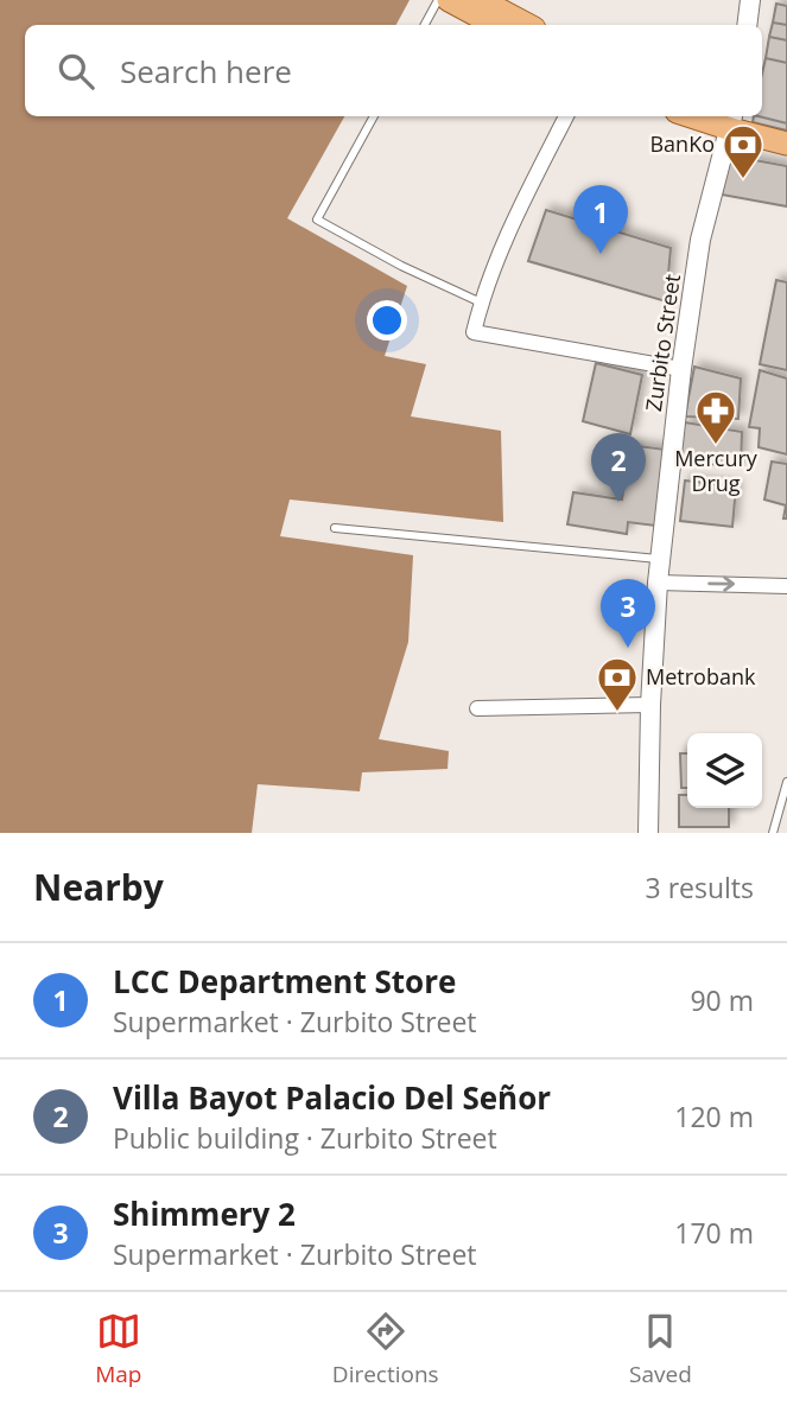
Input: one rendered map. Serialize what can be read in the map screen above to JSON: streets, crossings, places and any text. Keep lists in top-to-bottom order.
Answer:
{
  "streets": {
    "street": ["Zurbito Street"]
  },
  "places": {
    "bank": ["BanKo", "Metrobank"],
    "pharmacy": ["Mercury Drug"]
  },
  "page": {
    "search": "Search here",
    "pins": ["1", "2", "3"],
    "heading": ["Nearby", "3 results"],
    "list": [
      {
        "mark": "1",
        "name": "LCC Department Store",
        "note": "Supermarket · Zurbito Street",
        "value": "90 m"
      },
      {
        "mark": "2",
        "name": "Villa Bayot Palacio Del Señor",
        "note": "Public building · Zurbito Street",
        "value": "120 m"
      },
      {
        "mark": "3",
        "name": "Shimmery 2",
        "note": "Supermarket · Zurbito Street",
        "value": "170 m"
      }
    ],
    "nav": ["Map", "Directions", "Saved"]
  }
}
